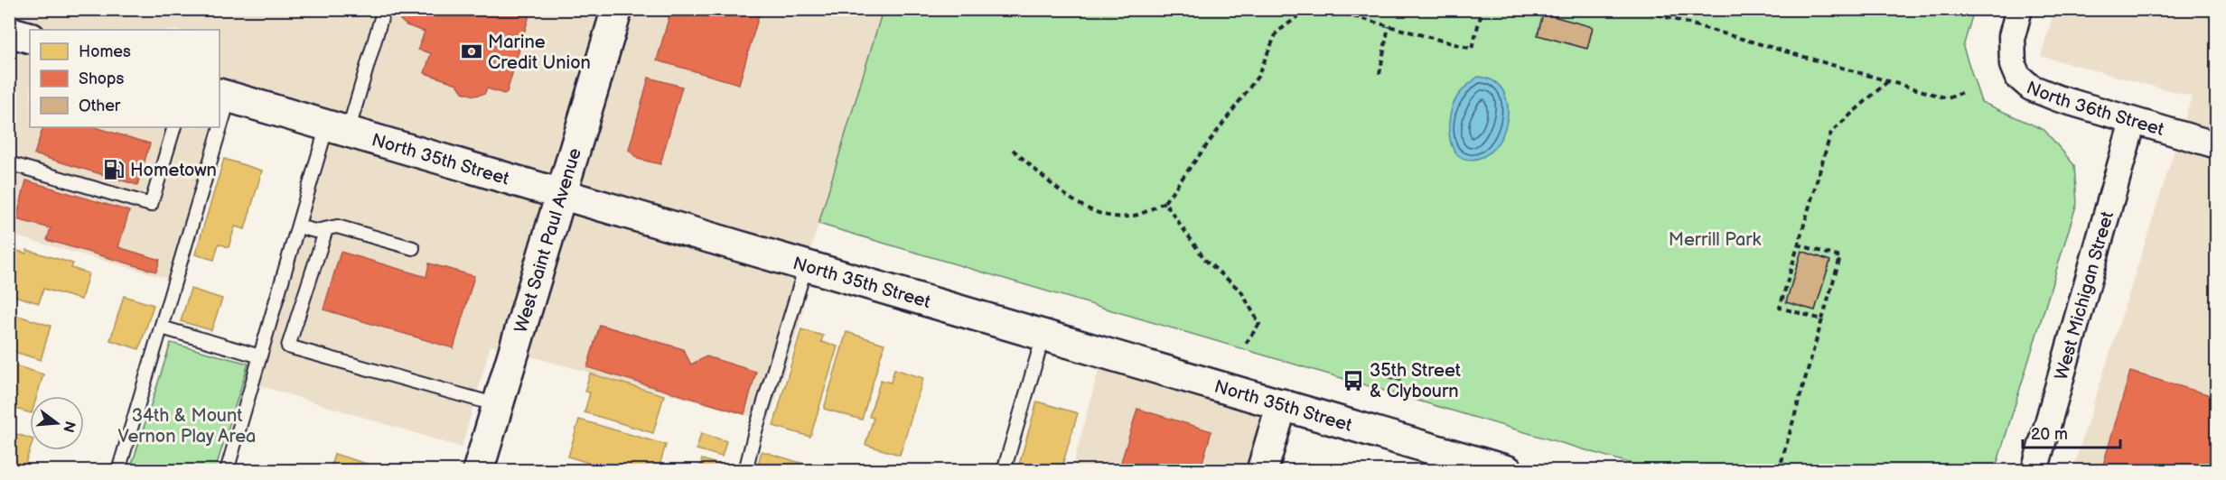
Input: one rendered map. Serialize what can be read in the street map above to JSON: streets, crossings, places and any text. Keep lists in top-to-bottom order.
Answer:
{
  "streets": {
    "main road": ["North 35th Street", "West Saint Paul Avenue"],
    "street": ["North 36th Street", "West Michigan Street"]
  },
  "crossings": [
    ["North 36th Street", "West Michigan Street"],
    ["North 35th Street", "West Saint Paul Avenue"]
  ],
  "parks": ["Merrill Park", "34th & Mount Vernon Play Area"],
  "places": {
    "bank": ["Marine Credit Union"],
    "fuel station": ["Hometown"],
    "bus stop": ["35th Street & Clybourn"]
  },
  "legend": ["Homes", "Shops", "Other"],
  "scale_bar": "20 m",
  "north": "right"
}
